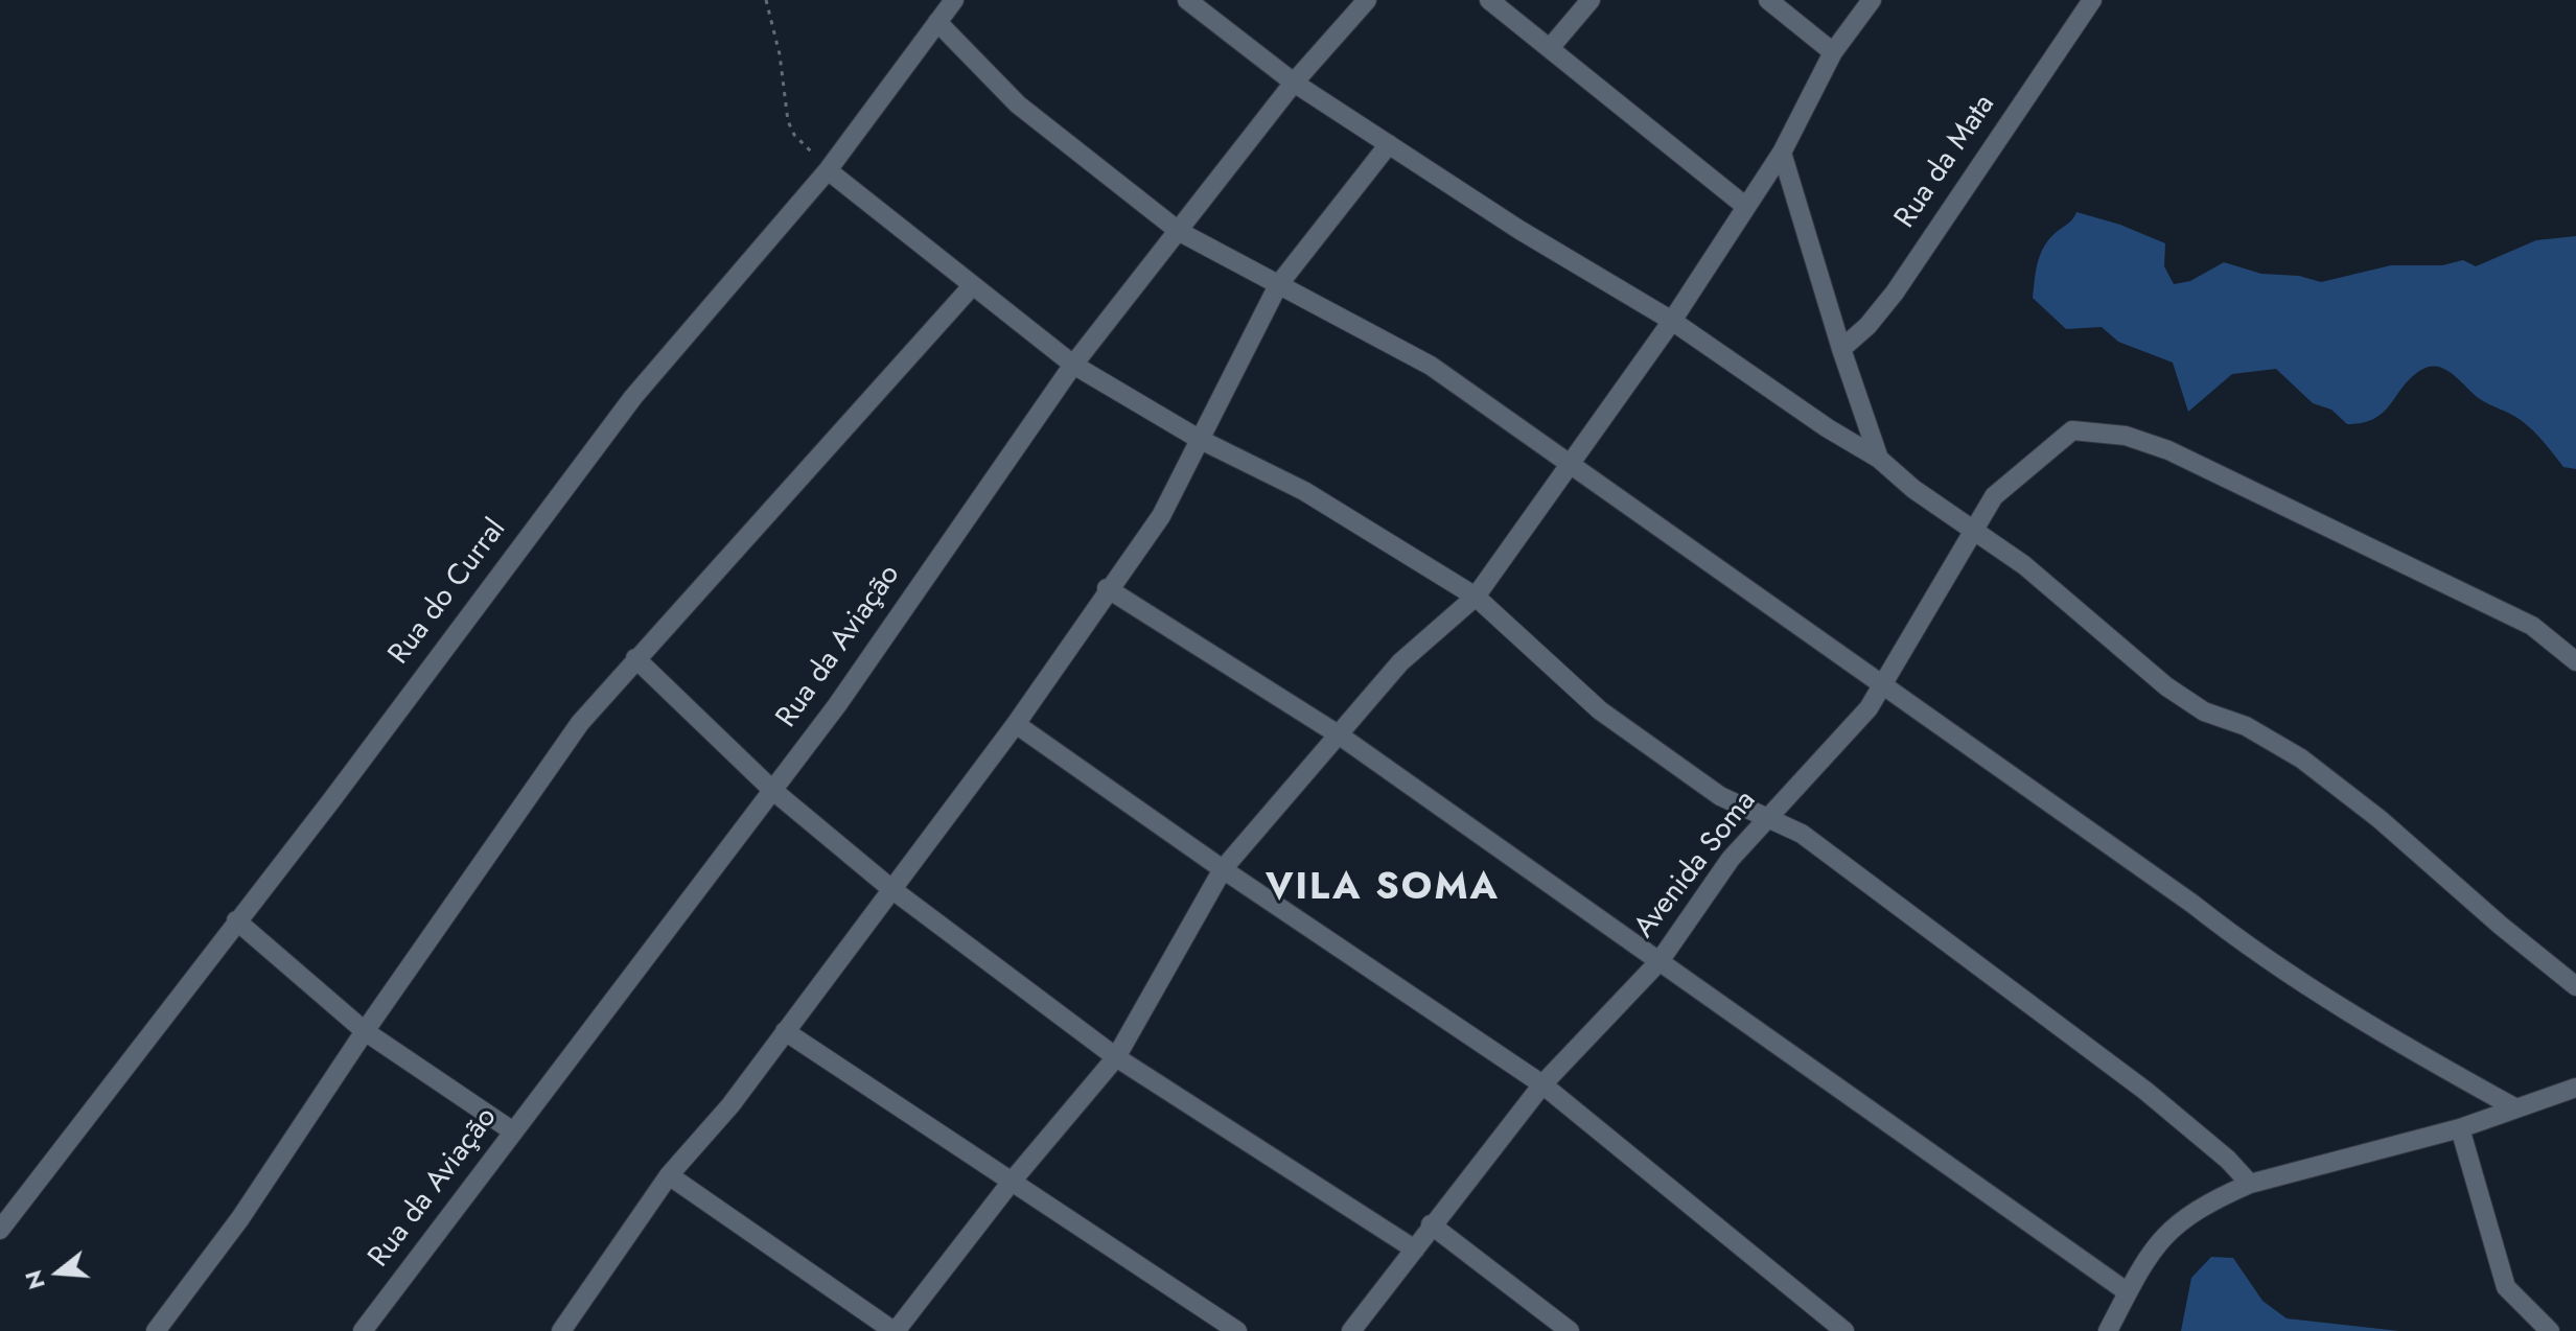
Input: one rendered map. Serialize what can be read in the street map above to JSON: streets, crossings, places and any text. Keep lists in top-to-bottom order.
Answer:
{
  "streets": {
    "street": [
      "Rua da Mata",
      "Rua do Curral",
      "Rua da Aviação",
      "Avenida Soma"
    ]
  },
  "districts": ["VILA SOMA"],
  "north": "left"
}
